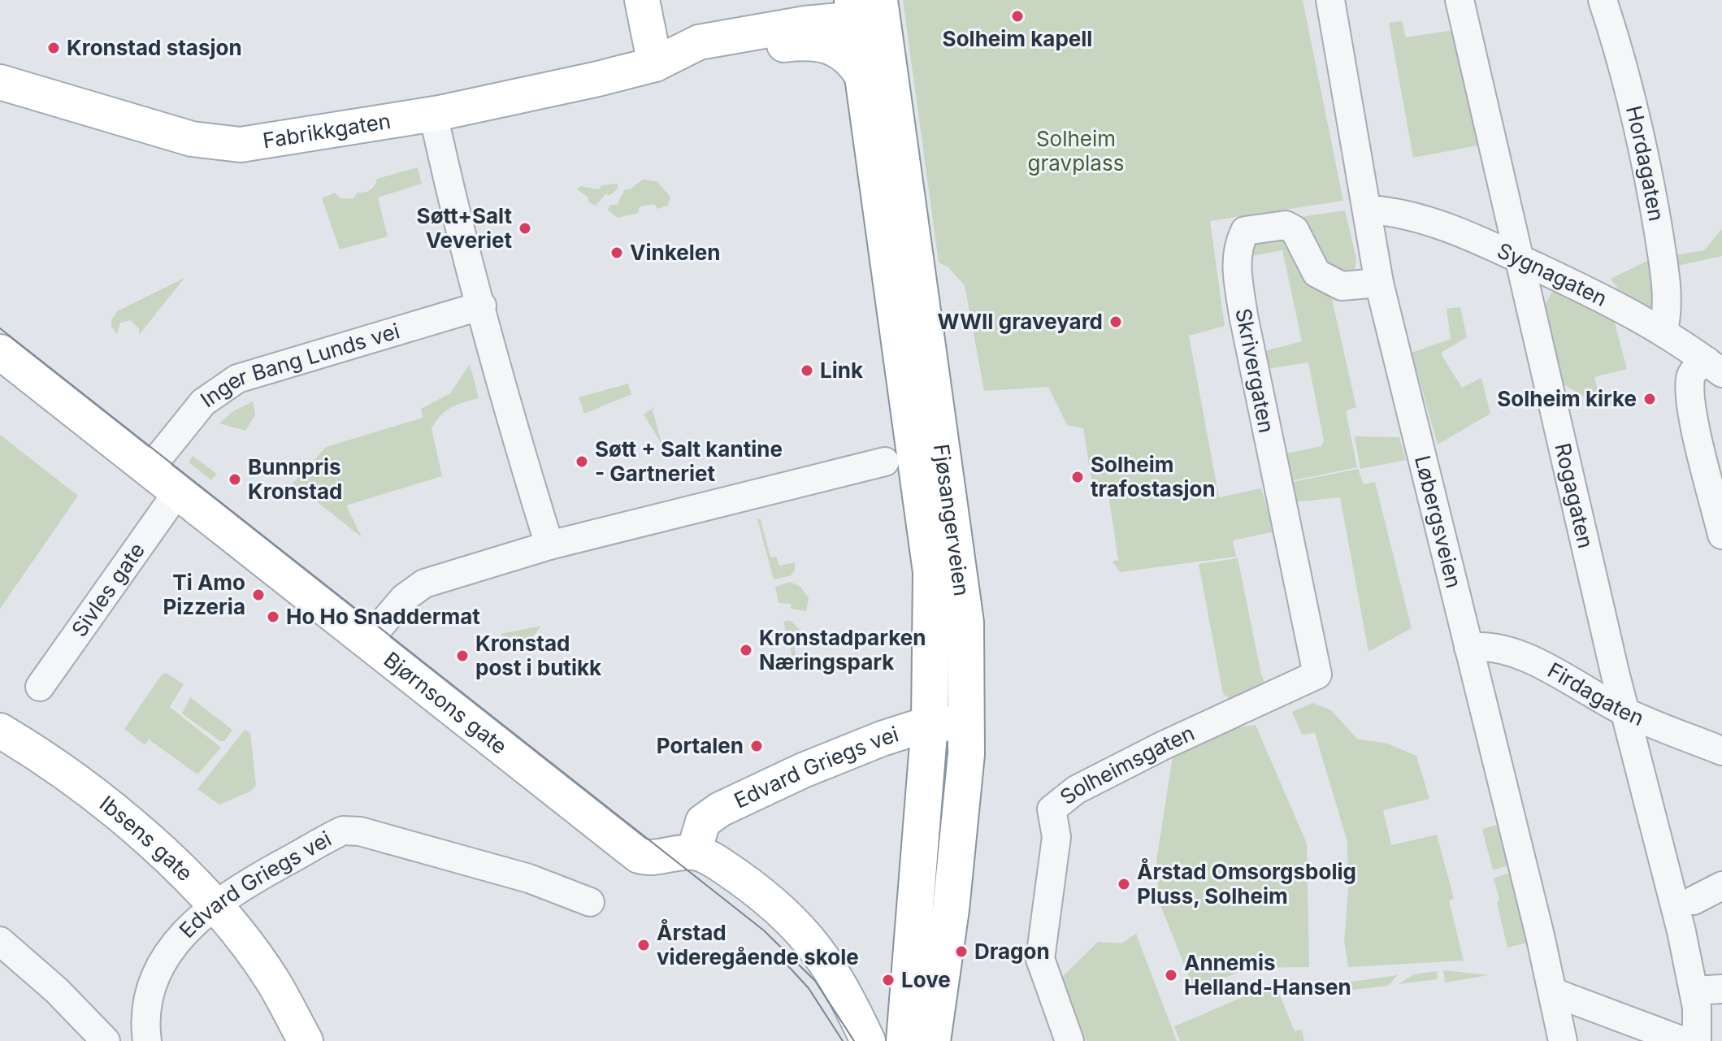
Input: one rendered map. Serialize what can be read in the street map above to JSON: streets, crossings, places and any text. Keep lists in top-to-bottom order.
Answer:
{
  "streets": {
    "highway": ["Fjøsangerveien"],
    "main road": [
      "Fabrikkgaten",
      "Bjørnsons gate",
      "Edvard Griegs vei",
      "Ibsens gate"
    ],
    "street": [
      "Hordagaten",
      "Sygnagaten",
      "Inger Bang Lunds vei",
      "Skrivergaten",
      "Rogagaten",
      "Løbergsveien",
      "Sivles gate",
      "Firdagaten",
      "Solheimsgaten"
    ]
  },
  "crossings": [
    ["Fabrikkgaten", "Fjøsangerveien"],
    ["Hordagaten", "Sygnagaten"],
    ["Sygnagaten", "Rogagaten"],
    ["Sygnagaten", "Løbergsveien"],
    ["Inger Bang Lunds vei", "Bjørnsons gate"],
    ["Skrivergaten", "Løbergsveien"],
    ["Skrivergaten", "Solheimsgaten"],
    ["Rogagaten", "Firdagaten"],
    ["Fjøsangerveien", "Edvard Griegs vei"],
    ["Løbergsveien", "Firdagaten"],
    ["Sivles gate", "Bjørnsons gate"],
    ["Bjørnsons gate", "Edvard Griegs vei"],
    ["Edvard Griegs vei", "Ibsens gate"]
  ],
  "parks": ["Solheim gravplass"],
  "places": [
    "Solheim kapell",
    "Kronstad stasjon",
    "Søtt+Salt Veveriet",
    "Vinkelen",
    "WWII graveyard",
    "Link",
    "Solheim kirke",
    "Søtt + Salt kantine - Gartneriet",
    "Solheim trafostasjon",
    "Bunnpris Kronstad",
    "Ti Amo Pizzeria",
    "Ho Ho Snaddermat",
    "Kronstadparken Næringspark",
    "Kronstad post i butikk",
    "Portalen",
    "Årstad Omsorgsbolig Pluss, Solheim",
    "Årstad videregående skole",
    "Dragon",
    "Annemis Helland-Hansen",
    "Love"
  ]
}
